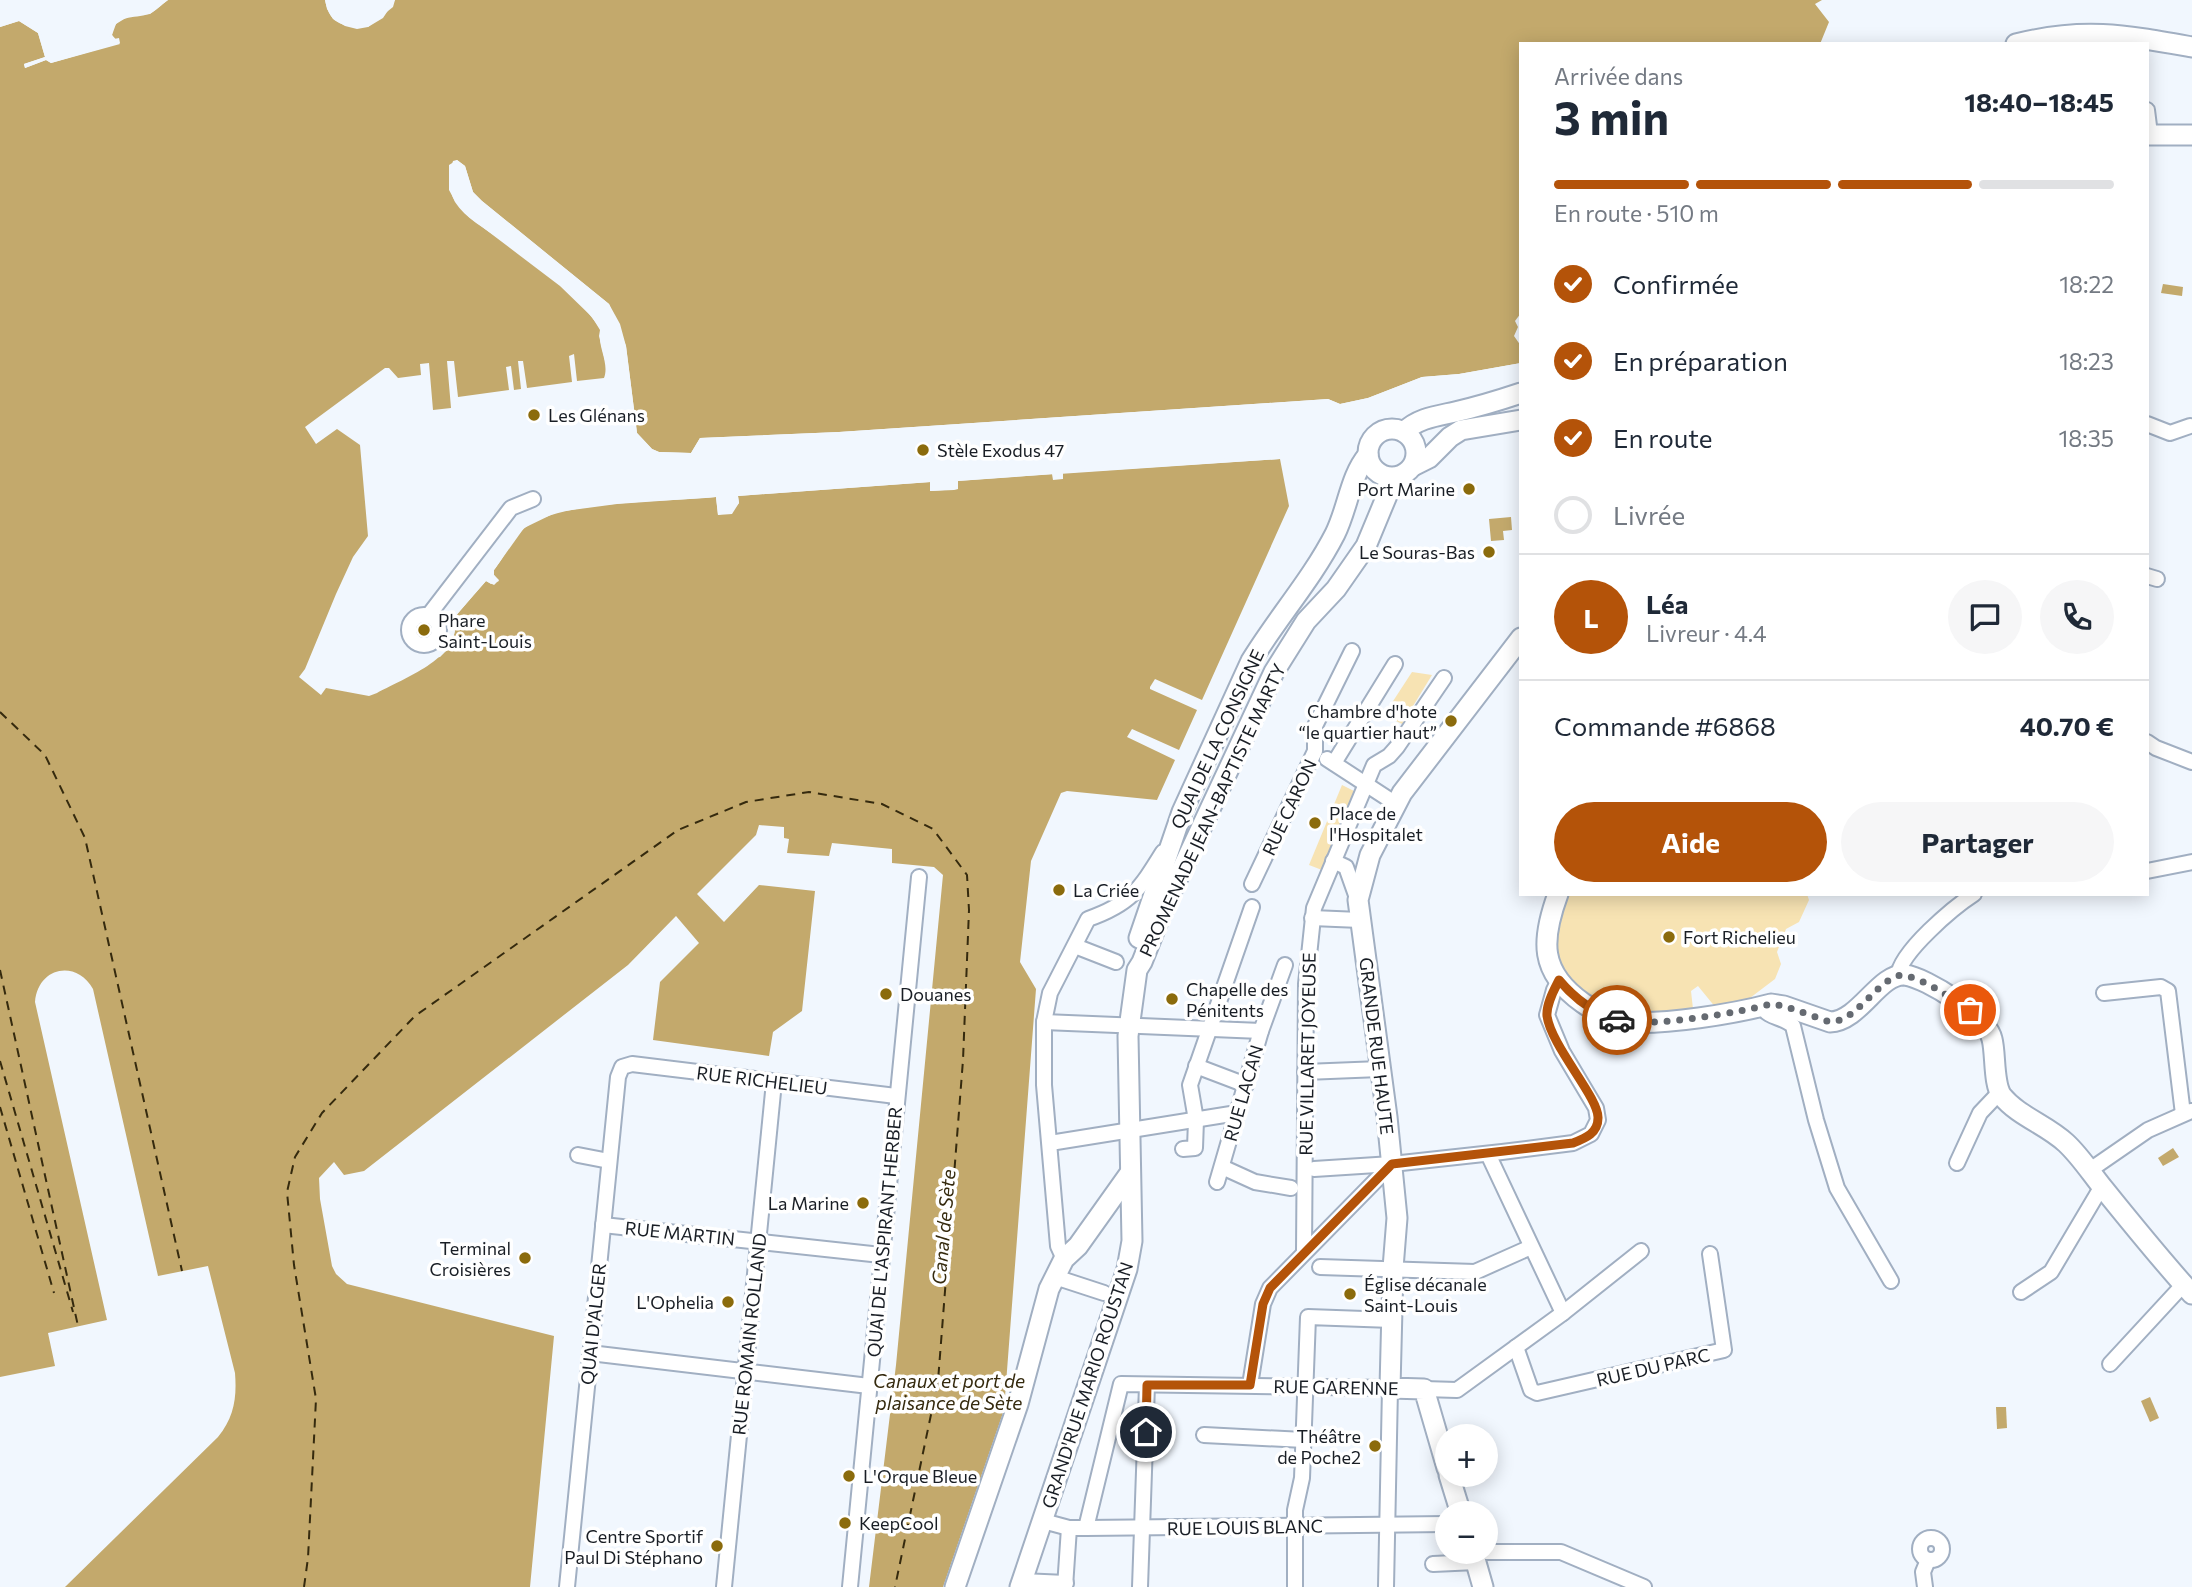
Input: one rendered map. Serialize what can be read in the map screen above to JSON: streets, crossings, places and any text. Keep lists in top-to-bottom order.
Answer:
{
  "streets": {
    "main road": [
      "QUAI DE LA CONSIGNE",
      "PROMENADE JEAN-BAPTISTE MARTY",
      "GRANDE RUE HAUTE",
      "GRAND'RUE MARIO ROUSTAN",
      "RUE GARENNE"
    ],
    "street": [
      "RUE CARON",
      "RUE VILLARET JOYEUSE",
      "RUE RICHELIEU",
      "RUE LACAN",
      "QUAI DE L'ASPIRANT HERBER",
      "RUE MARTIN",
      "QUAI D'ALGER",
      "RUE ROMAIN ROLLAND",
      "RUE DU PARC",
      "RUE LOUIS BLANC"
    ]
  },
  "crossings": [
    ["QUAI DE LA CONSIGNE", "PROMENADE JEAN-BAPTISTE MARTY"],
    ["GRANDE RUE HAUTE", "RUE GARENNE"],
    ["GRANDE RUE HAUTE", "RUE LOUIS BLANC"],
    ["RUE RICHELIEU", "QUAI DE L'ASPIRANT HERBER"],
    ["RUE RICHELIEU", "QUAI D'ALGER"],
    ["RUE RICHELIEU", "RUE ROMAIN ROLLAND"],
    ["QUAI DE L'ASPIRANT HERBER", "RUE MARTIN"],
    ["RUE MARTIN", "QUAI D'ALGER"],
    ["RUE MARTIN", "RUE ROMAIN ROLLAND"],
    ["GRAND'RUE MARIO ROUSTAN", "RUE LOUIS BLANC"],
    ["RUE GARENNE", "RUE LOUIS BLANC"]
  ],
  "water": ["Canal de Sète", "Canaux et port de plaisance de Sète"],
  "places": [
    "Les Glénans",
    "Stèle Exodus 47",
    "Port Marine",
    "Le Souras-Bas",
    "Phare Saint-Louis",
    "Chambre d'hote “le quartier haut”",
    "Place de l'Hospitalet",
    "La Criée",
    "Fort Richelieu",
    "Douanes",
    "Chapelle des Pénitents",
    "La Marine",
    "Terminal Croisières",
    "Église décanale Saint-Louis",
    "L'Ophelia",
    "Théâtre de Poche2",
    "L'Orque Bleue",
    "KeepCool",
    "Centre Sportif Paul Di Stéphano"
  ],
  "page": {
    "heading": ["3 min", "Arrivée dans", "18:40–18:45"],
    "panel": [
      "Léa",
      "Livreur · 4.4",
      "Commande #6868",
      "40.70 €"
    ],
    "bar": "En route · 510 m",
    "list": [
      ["Confirmée", "18:22"],
      ["En préparation", "18:23"],
      ["En route", "18:35"],
      "Livrée"
    ],
    "round": "L",
    "buttons": ["Aide", "Partager"],
    "map_buttons": ["+", "−"]
  }
}
